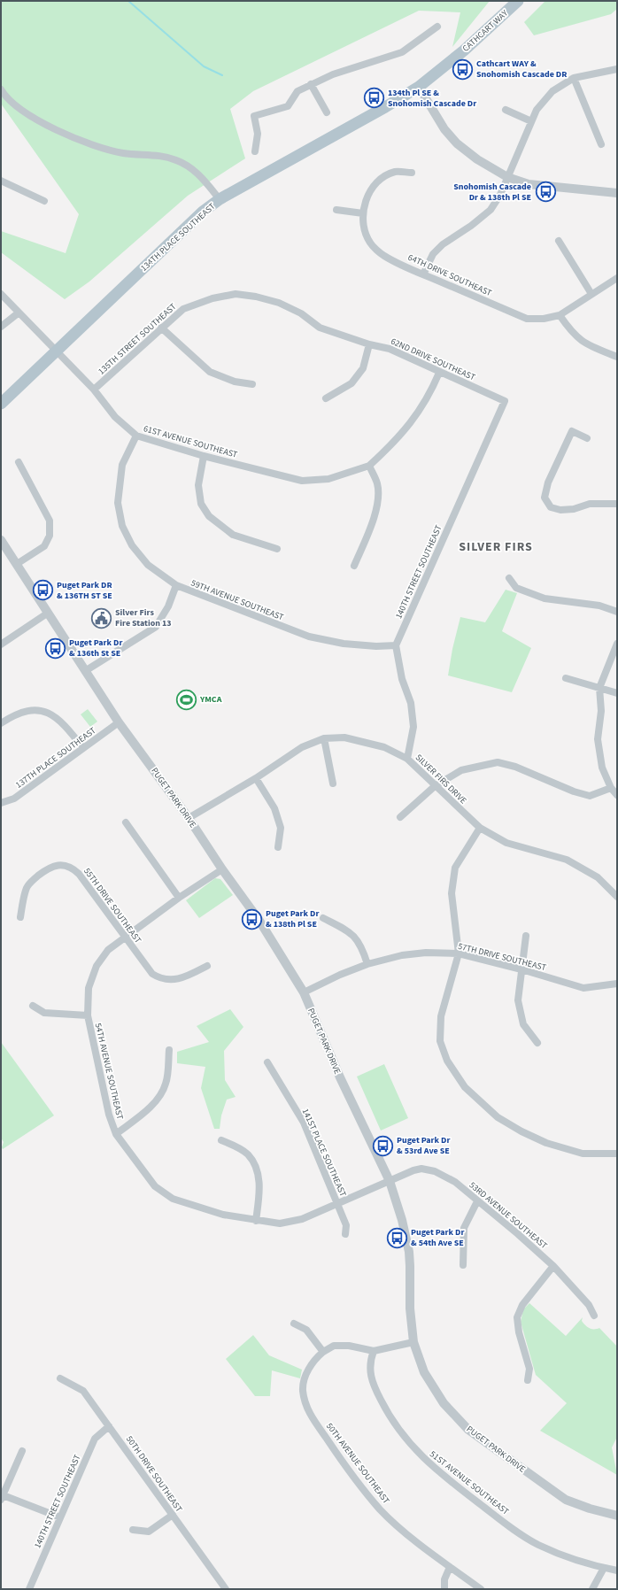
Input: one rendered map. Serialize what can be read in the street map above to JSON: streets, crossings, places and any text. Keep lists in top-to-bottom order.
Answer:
{
  "streets": {
    "main road": ["CATHCART WAY", "134TH PLACE SOUTHEAST"],
    "street": [
      "64TH DRIVE SOUTHEAST",
      "135TH STREET SOUTHEAST",
      "62ND DRIVE SOUTHEAST",
      "61ST AVENUE SOUTHEAST",
      "140TH STREET SOUTHEAST",
      "59TH AVENUE SOUTHEAST",
      "137TH PLACE SOUTHEAST",
      "SILVER FIRS DRIVE",
      "PUGET PARK DRIVE",
      "55TH DRIVE SOUTHEAST",
      "57TH DRIVE SOUTHEAST",
      "54TH AVENUE SOUTHEAST",
      "141ST PLACE SOUTHEAST",
      "53RD AVENUE SOUTHEAST",
      "50TH AVENUE SOUTHEAST",
      "50TH DRIVE SOUTHEAST",
      "51ST AVENUE SOUTHEAST"
    ]
  },
  "crossings": [
    ["CATHCART WAY", "134TH PLACE SOUTHEAST"],
    ["134TH PLACE SOUTHEAST", "61ST AVENUE SOUTHEAST"],
    ["135TH STREET SOUTHEAST", "62ND DRIVE SOUTHEAST"],
    ["135TH STREET SOUTHEAST", "61ST AVENUE SOUTHEAST"],
    ["62ND DRIVE SOUTHEAST", "140TH STREET SOUTHEAST"],
    ["61ST AVENUE SOUTHEAST", "59TH AVENUE SOUTHEAST"],
    ["140TH STREET SOUTHEAST", "59TH AVENUE SOUTHEAST"],
    ["140TH STREET SOUTHEAST", "50TH DRIVE SOUTHEAST"],
    ["137TH PLACE SOUTHEAST", "PUGET PARK DRIVE"],
    ["SILVER FIRS DRIVE", "PUGET PARK DRIVE"],
    ["PUGET PARK DRIVE", "57TH DRIVE SOUTHEAST"],
    ["PUGET PARK DRIVE", "54TH AVENUE SOUTHEAST"],
    ["PUGET PARK DRIVE", "53RD AVENUE SOUTHEAST"],
    ["55TH DRIVE SOUTHEAST", "54TH AVENUE SOUTHEAST"],
    ["54TH AVENUE SOUTHEAST", "141ST PLACE SOUTHEAST"],
    ["54TH AVENUE SOUTHEAST", "53RD AVENUE SOUTHEAST"]
  ],
  "districts": ["SILVER FIRS"],
  "places": {
    "bus stop": [
      "Cathcart WAY & Snohomish Cascade DR",
      "134th Pl SE & Snohomish Cascade Dr",
      "Snohomish Cascade Dr & 138th Pl SE",
      "Puget Park DR & 136TH ST SE",
      "Puget Park Dr & 136th St SE",
      "Puget Park Dr & 138th Pl SE",
      "Puget Park Dr & 53rd Ave SE",
      "Puget Park Dr & 54th Ave SE"
    ],
    "public building": ["Silver Firs Fire Station 13"],
    "sports": ["YMCA"]
  }
}
